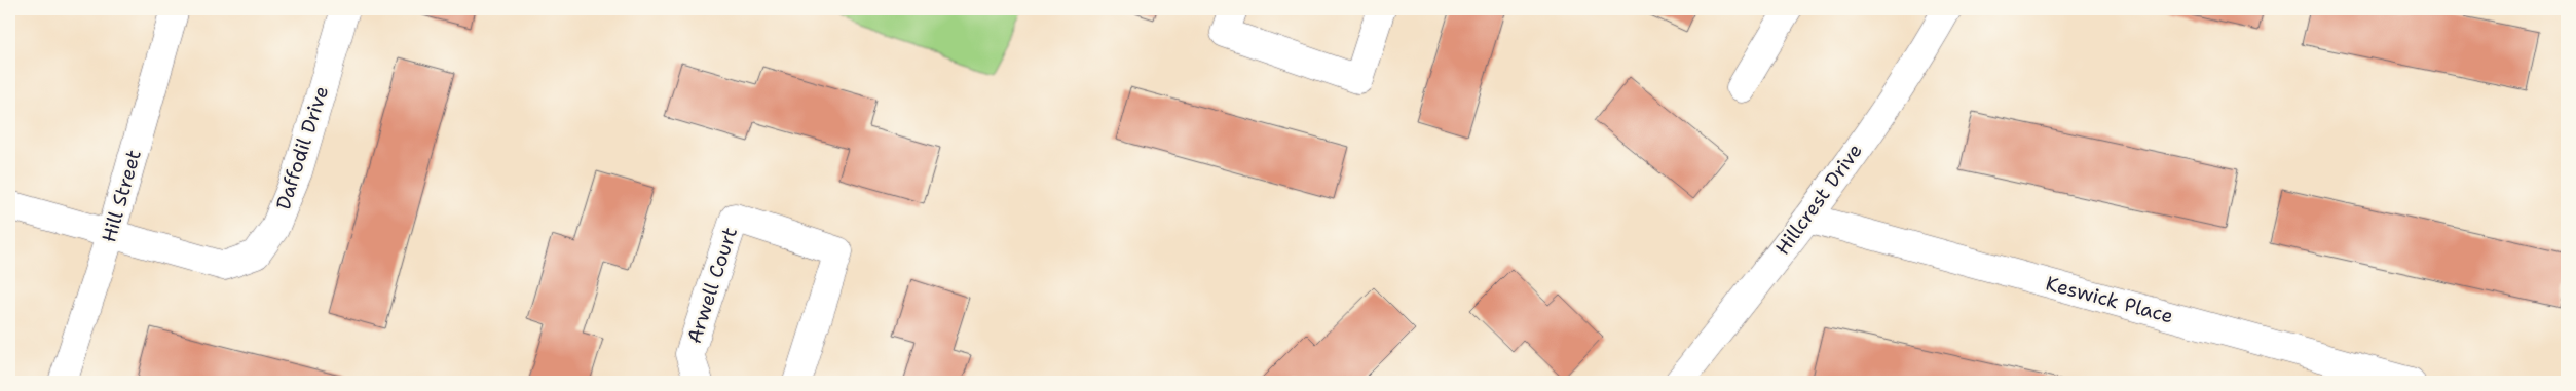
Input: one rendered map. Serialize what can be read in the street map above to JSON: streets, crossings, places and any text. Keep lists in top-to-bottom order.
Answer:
{
  "streets": {
    "street": [
      "Daffodil Drive",
      "Hill Street",
      "Hillcrest Drive",
      "Arwell Court",
      "Keswick Place"
    ]
  },
  "crossings": [
    ["Daffodil Drive", "Hill Street"],
    ["Hillcrest Drive", "Keswick Place"]
  ]
}
